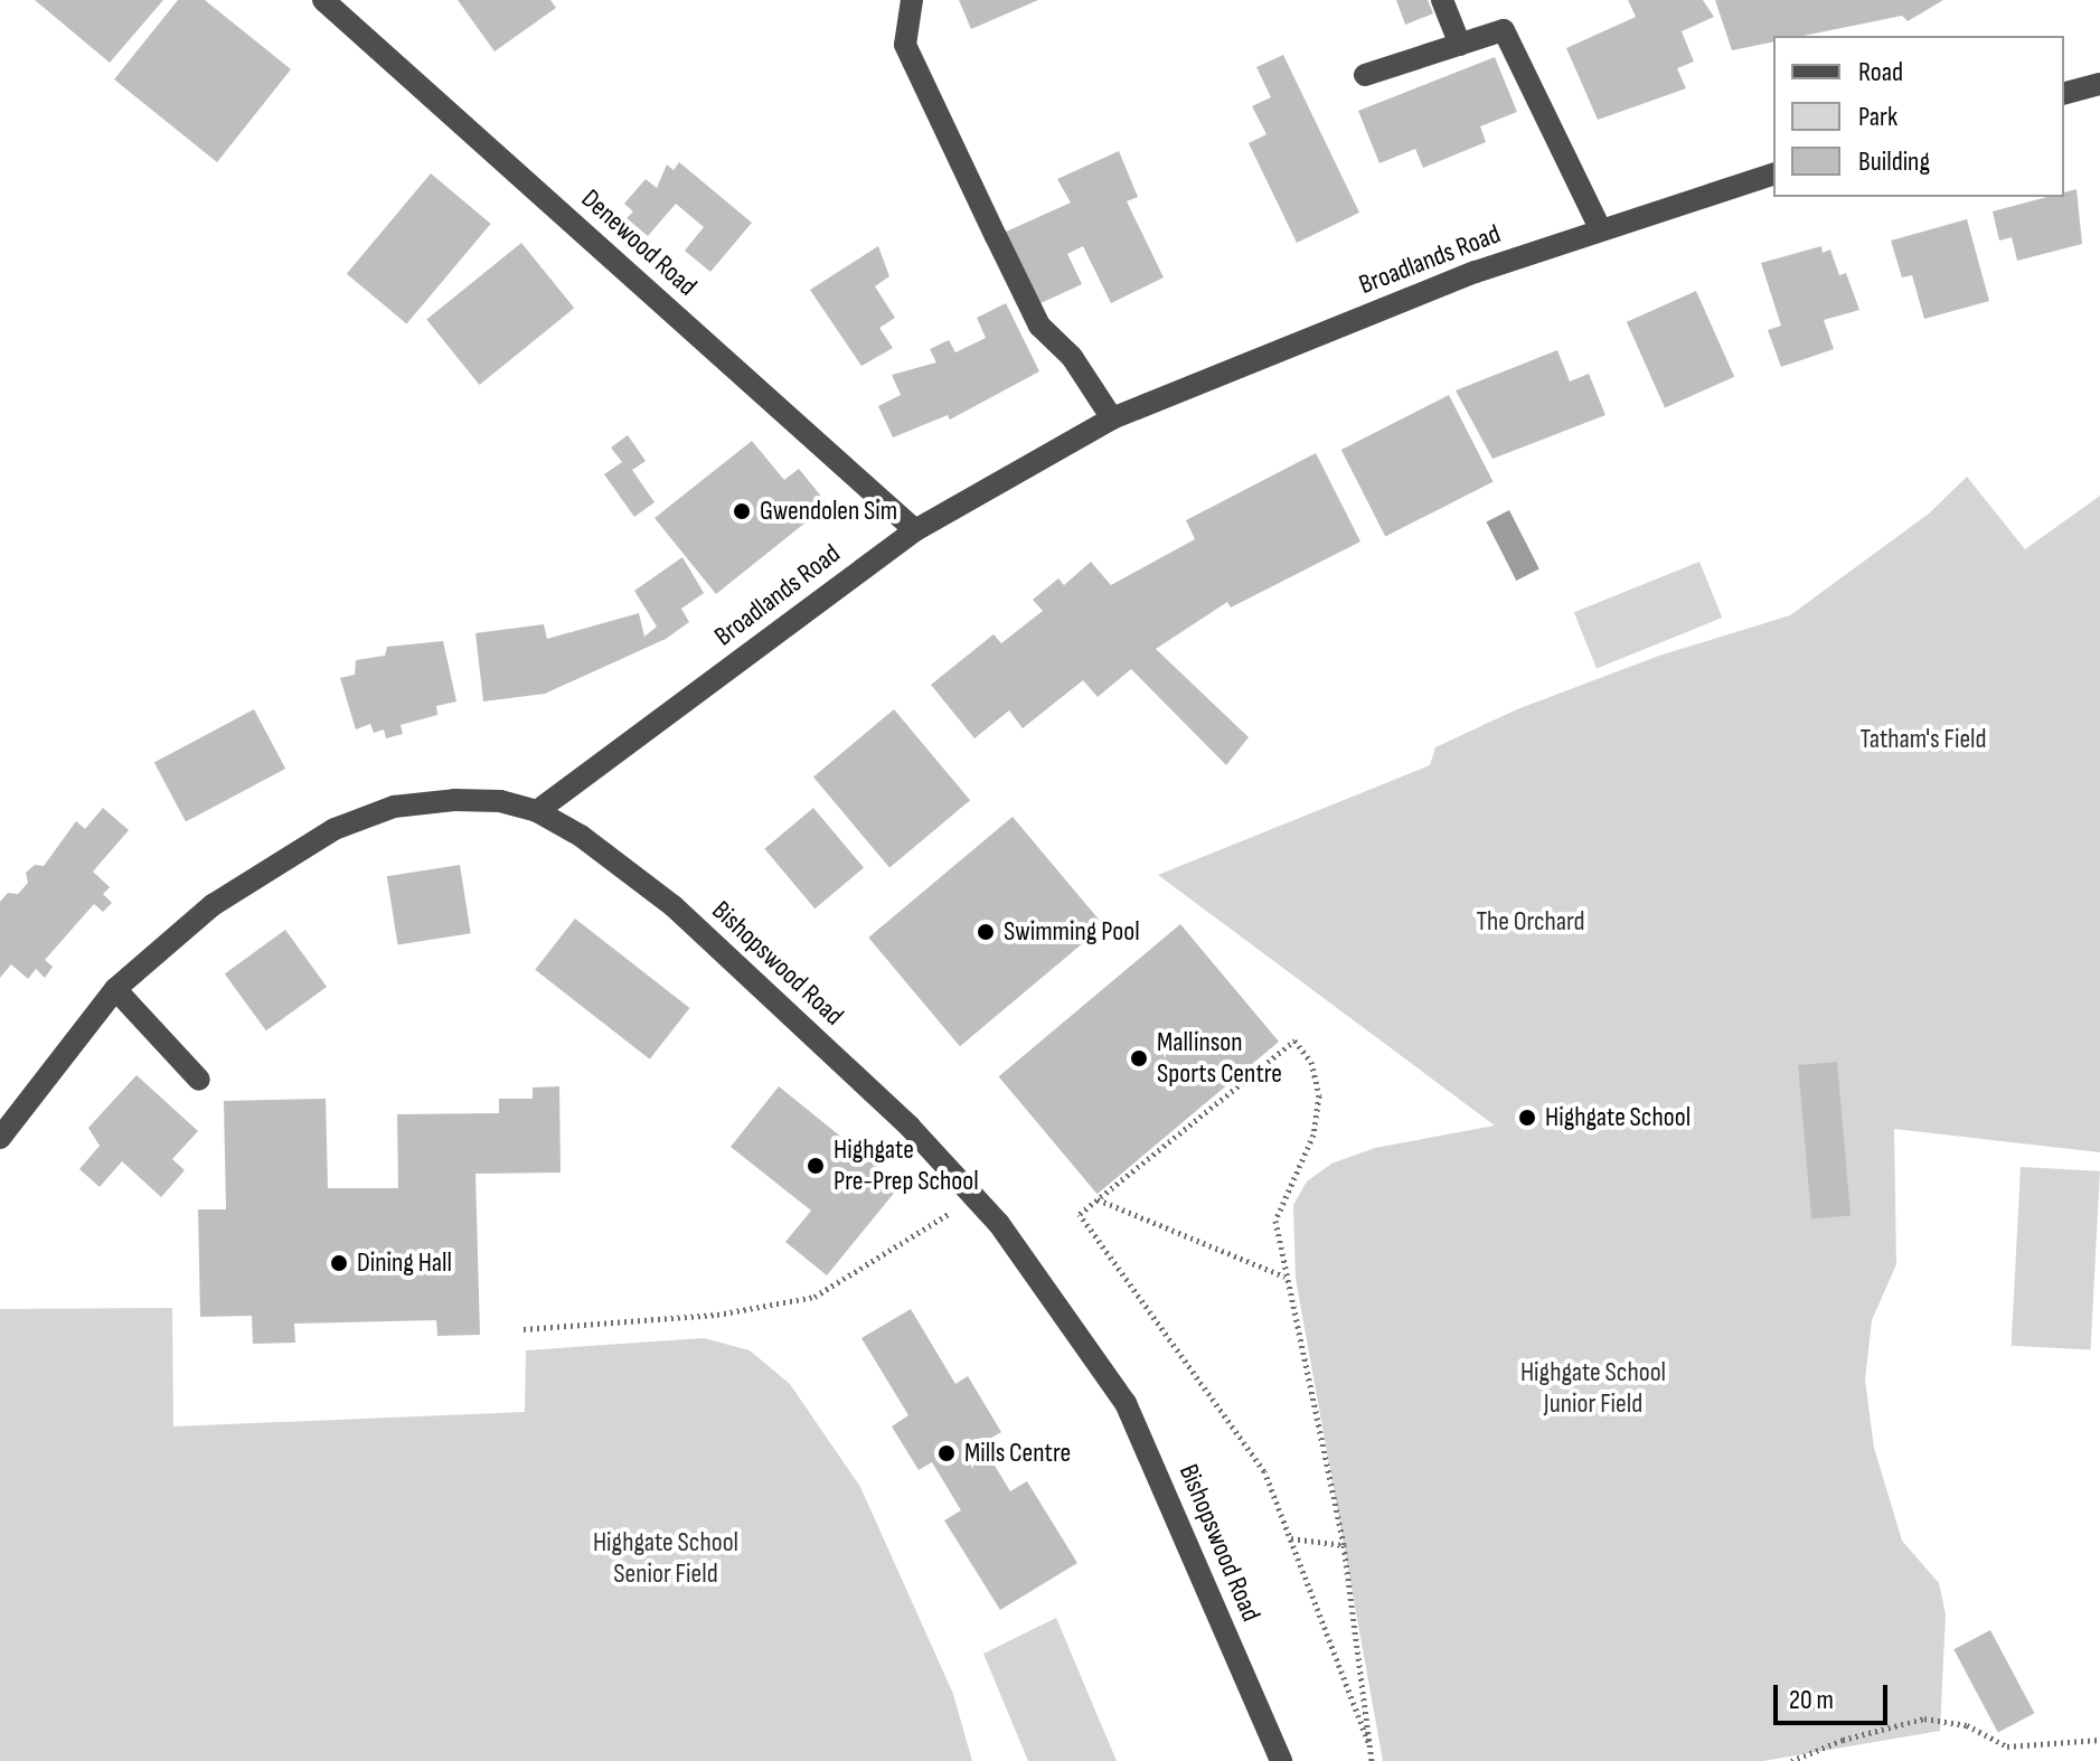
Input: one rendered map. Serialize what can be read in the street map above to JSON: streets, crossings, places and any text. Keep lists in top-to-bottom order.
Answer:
{
  "streets": {
    "street": ["Denewood Road", "Broadlands Road", "Bishopswood Road"]
  },
  "crossings": [
    ["Denewood Road", "Broadlands Road"],
    ["Broadlands Road", "Bishopswood Road"]
  ],
  "parks": [
    "Tatham's Field",
    "The Orchard",
    "Highgate School Junior Field",
    "Highgate School Senior Field"
  ],
  "places": [
    "Gwendolen Sim",
    "Swimming Pool",
    "Mallinson Sports Centre",
    "Highgate School",
    "Highgate Pre-Prep School",
    "Dining Hall",
    "Mills Centre"
  ],
  "legend": ["Road", "Park", "Building"],
  "scale_bar": "20 m"
}
